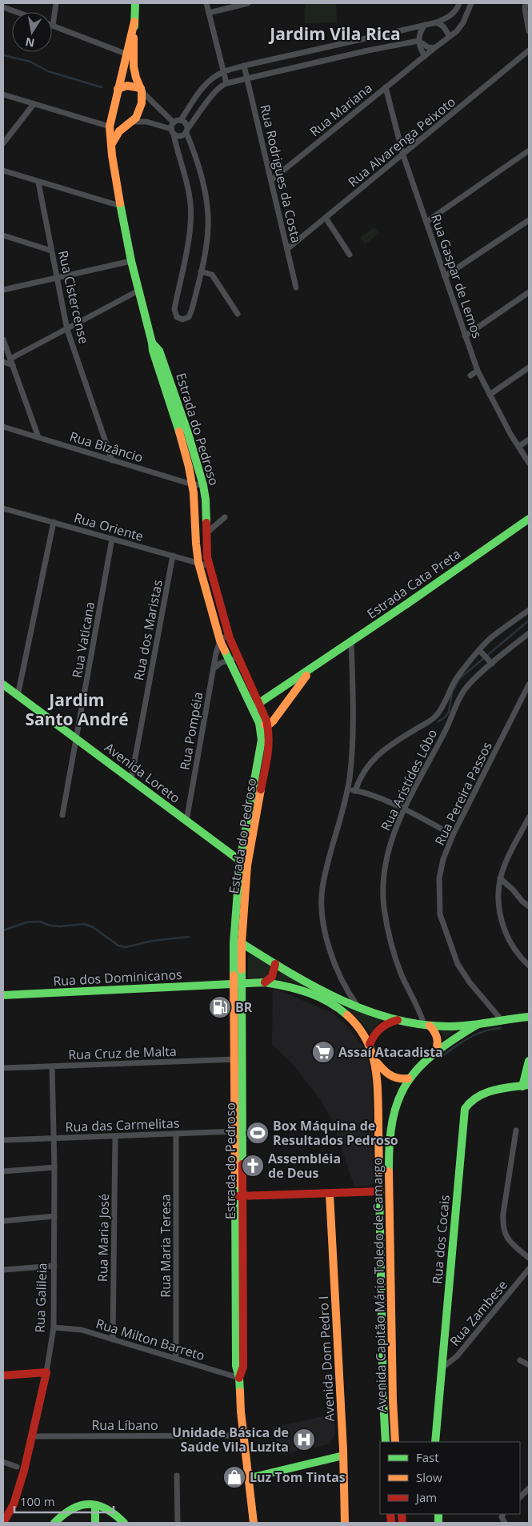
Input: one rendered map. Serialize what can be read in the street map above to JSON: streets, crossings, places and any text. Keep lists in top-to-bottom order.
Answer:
{
  "streets": {
    "main road": [
      "Estrada do Pedroso",
      "Estrada Cata Preta",
      "Avenida Loreto",
      "Rua dos Dominicanos",
      "Rua dos Cocais",
      "Avenida Capitão Mário Toledo de Camargo",
      "Rua Galileia",
      "Avenida Dom Pedro I"
    ],
    "street": [
      "Rua Mariana",
      "Rua Alvarenga Peixoto",
      "Rua Rodrigues da Costa",
      "Rua Gaspar de Lemos",
      "Rua Cistercense",
      "Rua Bizâncio",
      "Rua Oriente",
      "Rua dos Maristas",
      "Rua Vaticana",
      "Rua Pompéia",
      "Rua Aristídes Lôbo",
      "Rua Pereira Passos",
      "Rua Cruz de Malta",
      "Rua das Carmelitas",
      "Rua Maria José",
      "Rua Maria Teresa",
      "Rua Zambese",
      "Rua Milton Barreto",
      "Rua Líbano"
    ]
  },
  "crossings": [
    ["Rua Mariana", "Rua Rodrigues da Costa"],
    ["Rua Mariana", "Rua Gaspar de Lemos"],
    ["Rua Alvarenga Peixoto", "Rua Rodrigues da Costa"],
    ["Rua Alvarenga Peixoto", "Rua Gaspar de Lemos"],
    ["Rua Cistercense", "Rua Bizâncio"],
    ["Estrada do Pedroso", "Rua Bizâncio"],
    ["Estrada do Pedroso", "Rua Oriente"],
    ["Estrada do Pedroso", "Estrada Cata Preta"],
    ["Estrada do Pedroso", "Rua Pompéia"],
    ["Estrada do Pedroso", "Avenida Loreto"],
    ["Estrada do Pedroso", "Rua dos Dominicanos"],
    ["Estrada do Pedroso", "Rua Cruz de Malta"],
    ["Estrada do Pedroso", "Rua das Carmelitas"],
    ["Estrada do Pedroso", "Rua Milton Barreto"],
    ["Estrada do Pedroso", "Rua Líbano"],
    ["Rua Oriente", "Rua dos Maristas"],
    ["Rua Oriente", "Rua Vaticana"],
    ["Rua dos Maristas", "Avenida Loreto"],
    ["Rua Vaticana", "Avenida Loreto"],
    ["Rua Pompéia", "Avenida Loreto"],
    ["Rua Aristídes Lôbo", "Avenida Capitão Mário Toledo de Camargo"],
    ["Rua dos Dominicanos", "Avenida Capitão Mário Toledo de Camargo"],
    ["Rua Cruz de Malta", "Rua Galileia"],
    ["Rua das Carmelitas", "Rua Maria José"],
    ["Rua das Carmelitas", "Rua Maria Teresa"],
    ["Rua das Carmelitas", "Rua Galileia"],
    ["Rua Maria José", "Rua Milton Barreto"],
    ["Rua dos Cocais", "Rua Zambese"],
    ["Rua Maria Teresa", "Rua Milton Barreto"],
    ["Rua Galileia", "Rua Milton Barreto"],
    ["Rua Galileia", "Rua Líbano"]
  ],
  "districts": ["Jardim Vila Rica", "Jardim Santo André"],
  "places": {
    "fuel station": ["BR"],
    "supermarket": ["Assaí Atacadista"],
    "sports": ["Box Máquina de Resultados Pedroso"],
    "church": ["Assembléia de Deus"],
    "hospital": ["Unidade Básica de Saúde Vila Luzita"],
    "shop": ["Luz Tom Tintas"]
  },
  "legend": ["Fast", "Slow", "Jam"],
  "scale_bar": "100 m",
  "north": "bottom"
}
